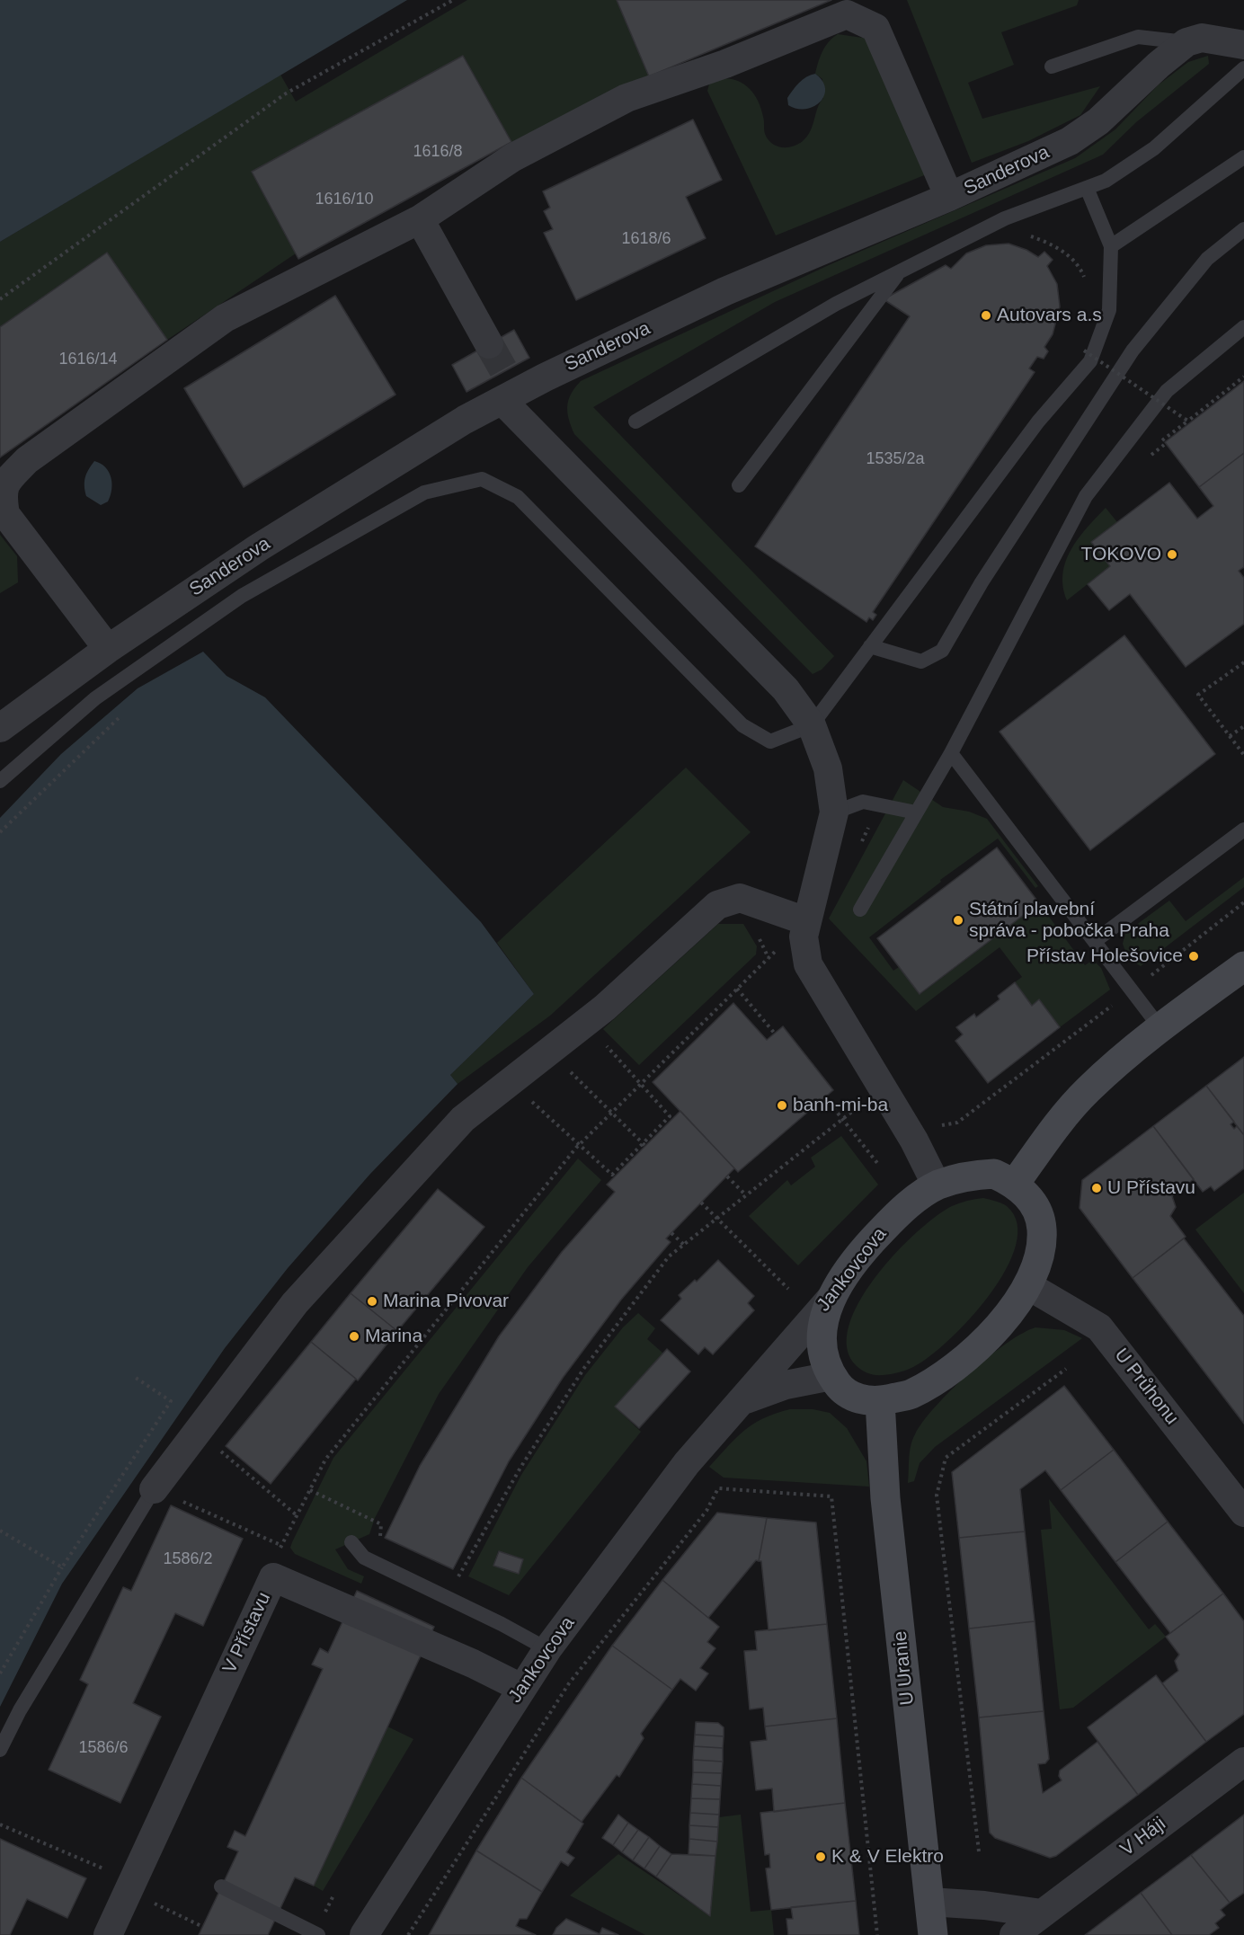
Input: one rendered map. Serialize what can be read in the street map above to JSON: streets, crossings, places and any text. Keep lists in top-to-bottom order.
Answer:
{
  "streets": {
    "main road": ["Jankovcova", "U Uranie"],
    "street": [
      "Sanderova",
      "U Průhonu",
      "V Přístavu",
      "V Háji"
    ]
  },
  "crossings": [
    ["Jankovcova", "U Průhonu"],
    ["Jankovcova", "V Přístavu"],
    ["Jankovcova", "U Uranie"]
  ],
  "places": [
    "Autovars a.s",
    "TOKOVO",
    "Státní plavební správa - pobočka Praha",
    "Přístav Holešovice",
    "banh-mi-ba",
    "U Přístavu",
    "Marina Pivovar",
    "Marina",
    "K & V Elektro"
  ],
  "house_numbers": [
    "1616/8",
    "1616/10",
    "1618/6",
    "1616/14",
    "1535/2a",
    "1586/2",
    "1586/6"
  ]
}
